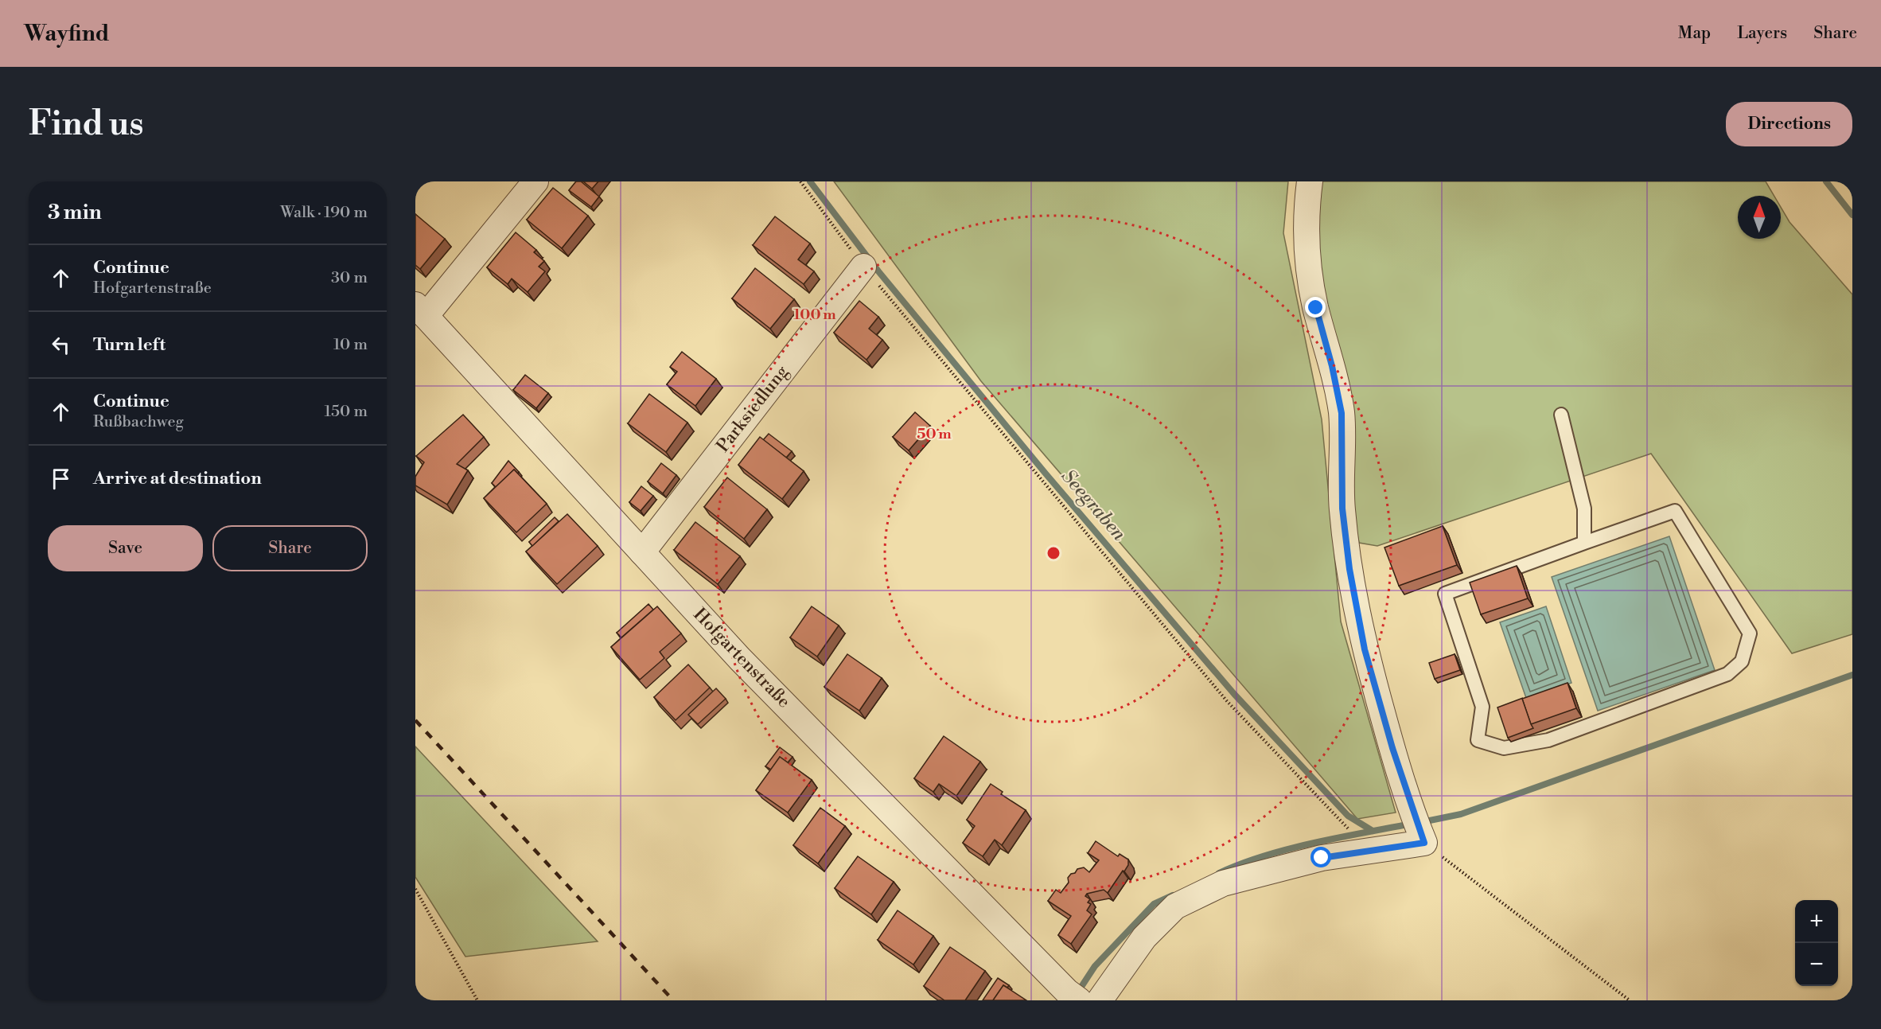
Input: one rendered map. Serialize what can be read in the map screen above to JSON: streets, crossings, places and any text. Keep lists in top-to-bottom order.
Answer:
{
  "streets": {
    "street": ["Parksiedlung", "Hofgartenstraße"]
  },
  "crossings": [
    ["Parksiedlung", "Hofgartenstraße"]
  ],
  "water": ["Seegraben"],
  "north": "top",
  "page": {
    "header": "Wayfind",
    "nav": ["Map", "Layers", "Share"],
    "buttons": [
      "Directions",
      ["Save", "Share"]
    ],
    "title": "Find us",
    "heading": ["3 min", "Walk · 190 m"],
    "list": [
      ["Continue", "Hofgartenstraße", "30 m"],
      ["Turn left", "10 m"],
      ["Continue", "Rußbachweg", "150 m"],
      "Arrive at destination"
    ],
    "map_buttons": ["+", "−"]
  },
  "rings": ["100 m", "50 m"]
}
